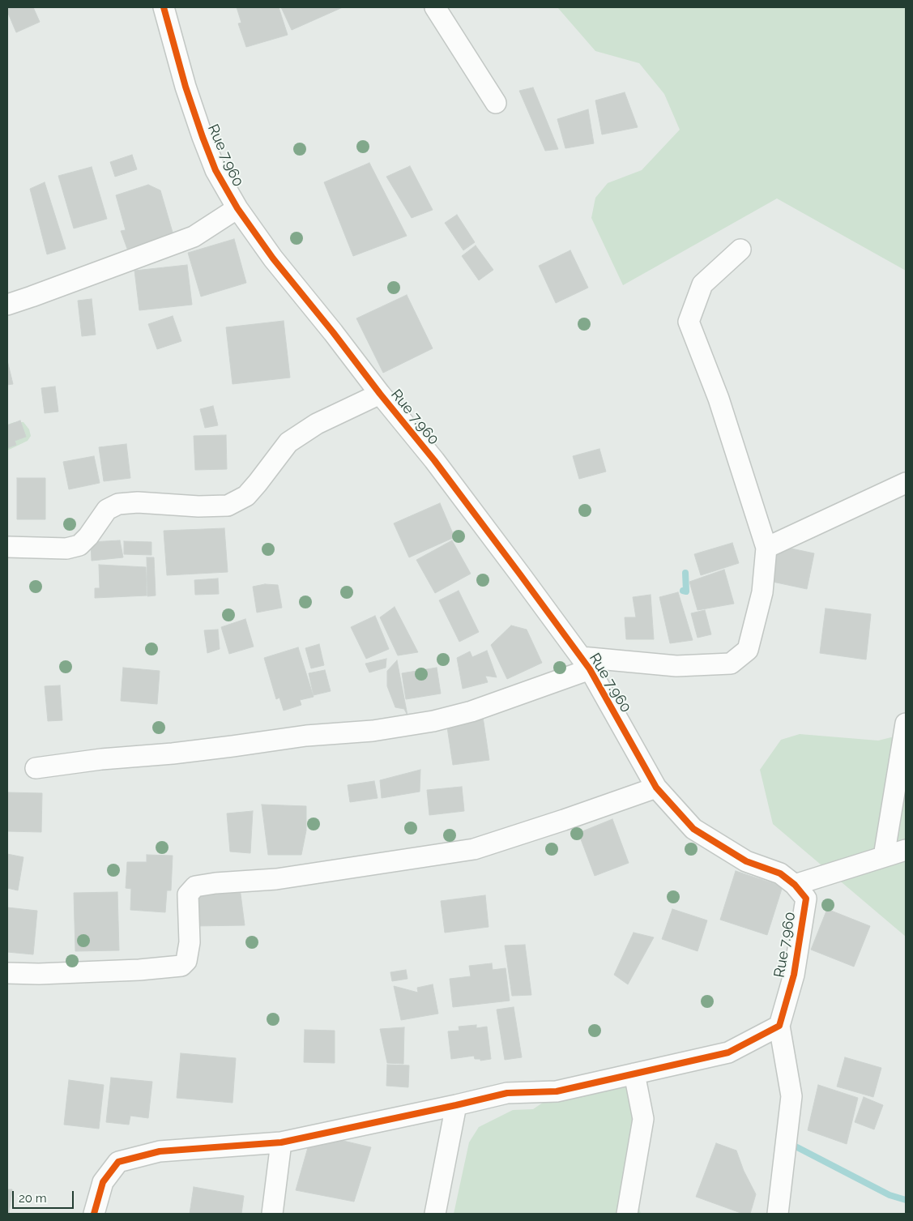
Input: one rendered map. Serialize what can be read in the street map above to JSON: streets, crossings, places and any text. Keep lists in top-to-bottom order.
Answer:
{
  "streets": {
    "street": ["Rue 7.960"]
  },
  "scale_bar": "20 m"
}
